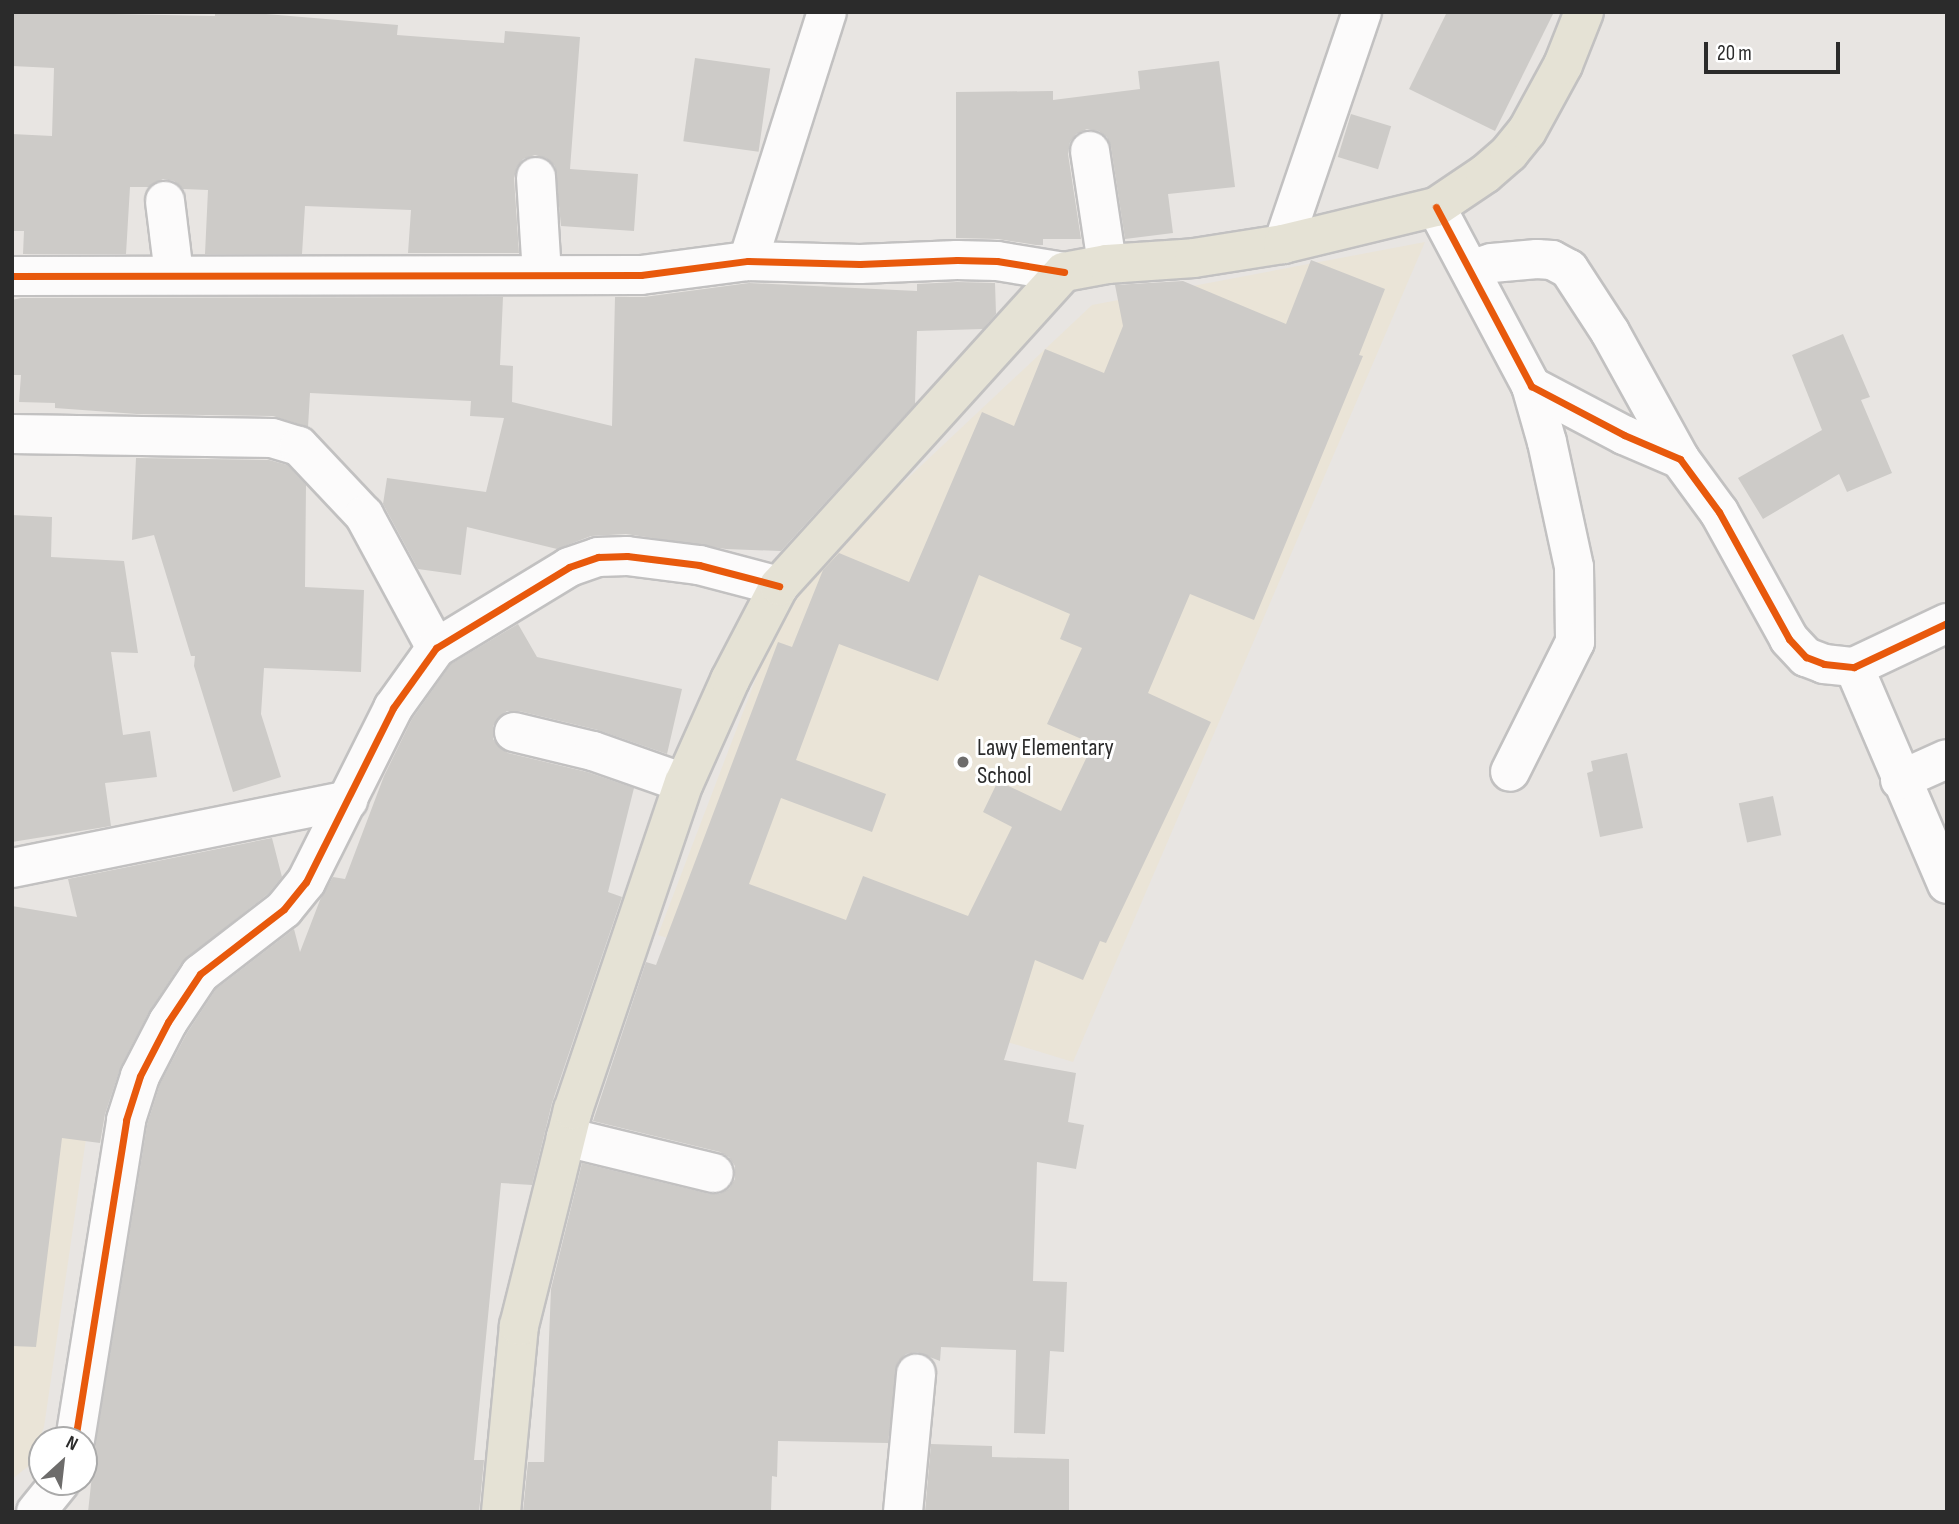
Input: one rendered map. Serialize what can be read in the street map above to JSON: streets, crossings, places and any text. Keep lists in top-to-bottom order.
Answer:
{
  "places": ["Lawy Elementary School"],
  "scale_bar": "20 m",
  "north": "top right"
}
